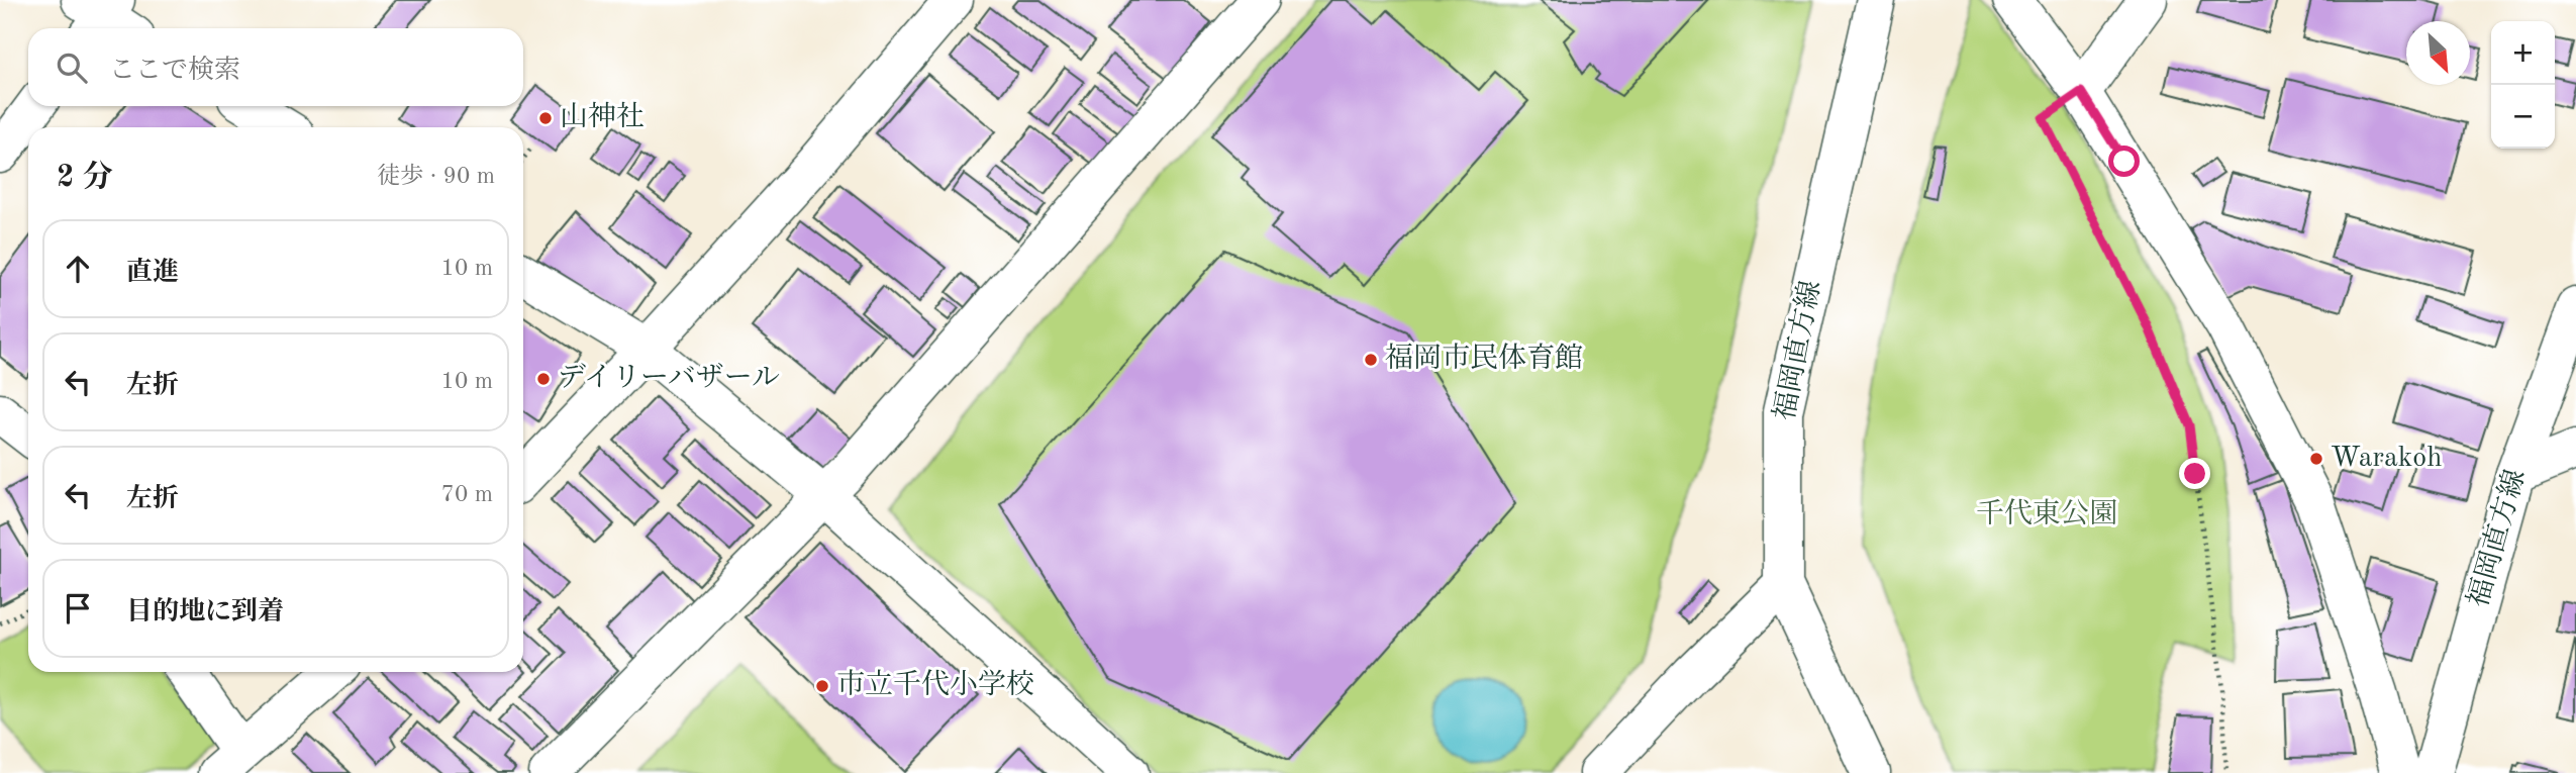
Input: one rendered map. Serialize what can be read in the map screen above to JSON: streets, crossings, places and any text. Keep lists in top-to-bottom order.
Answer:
{
  "streets": {
    "street": ["福岡直方線"]
  },
  "parks": ["千代東公園"],
  "places": [
    "山神社",
    "福岡市民体育館",
    "デイリーバザール",
    "Warakoh",
    "市立千代小学校"
  ],
  "north": "bottom right",
  "page": {
    "map_buttons": ["+", "−"],
    "search": "ここで検索",
    "heading": ["2 分", "徒歩 · 90 m"],
    "list": [
      ["直進", "10 m"],
      ["左折", "10 m"],
      ["左折", "70 m"],
      "目的地に到着"
    ]
  }
}
